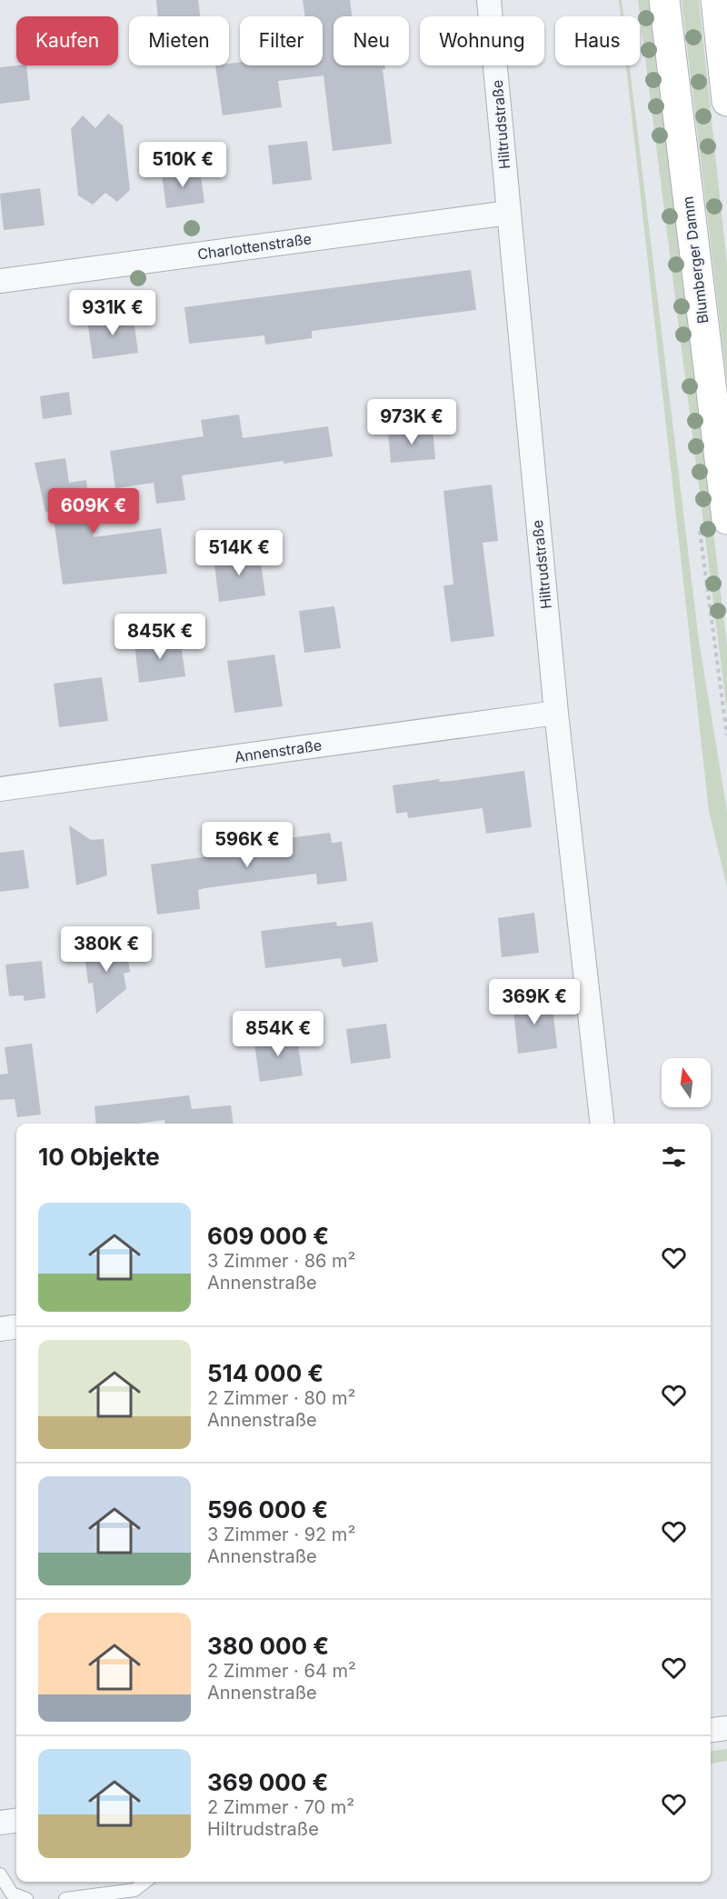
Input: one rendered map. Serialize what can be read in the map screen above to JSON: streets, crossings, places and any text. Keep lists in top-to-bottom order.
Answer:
{
  "streets": {
    "main road": ["Blumberger Damm"],
    "street": ["Hiltrudstraße", "Charlottenstraße", "Annenstraße"]
  },
  "crossings": [
    ["Hiltrudstraße", "Charlottenstraße"],
    ["Hiltrudstraße", "Annenstraße"]
  ],
  "north": "top",
  "page": {
    "chip": [
      "Kaufen",
      "Mieten",
      "Filter",
      "Neu",
      "Wohnung",
      "Haus"
    ],
    "price": [
      "510K €",
      "931K €",
      "973K €",
      "609K €",
      "514K €",
      "845K €",
      "596K €",
      "380K €",
      "369K €",
      "854K €"
    ],
    "heading": "10 Objekte",
    "list": [
      {
        "name": "609 000 €",
        "note": "3 Zimmer · 86 m² · Annenstraße"
      },
      {
        "name": "514 000 €",
        "note": "2 Zimmer · 80 m² · Annenstraße"
      },
      {
        "name": "596 000 €",
        "note": "3 Zimmer · 92 m² · Annenstraße"
      },
      {
        "name": "380 000 €",
        "note": "2 Zimmer · 64 m² · Annenstraße"
      },
      {
        "name": "369 000 €",
        "note": "2 Zimmer · 70 m² · Hiltrudstraße"
      }
    ]
  }
}
